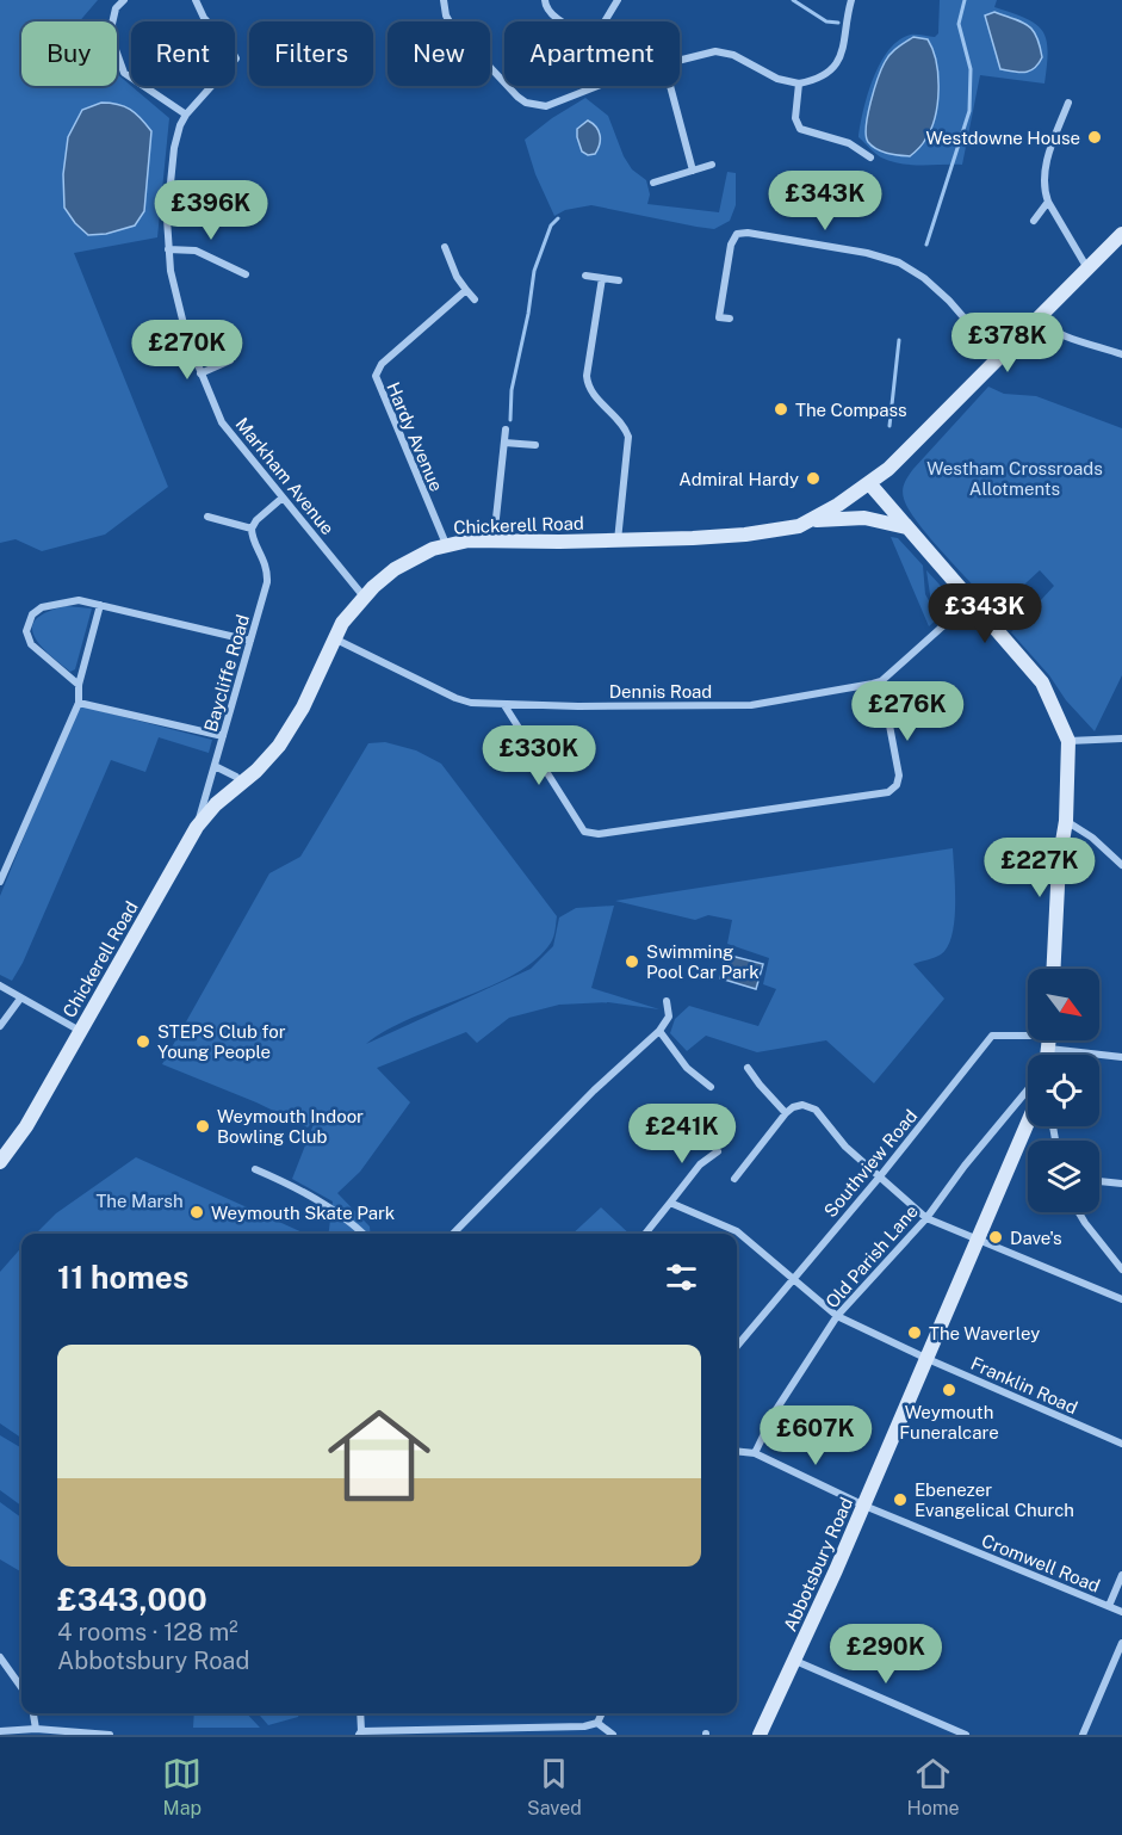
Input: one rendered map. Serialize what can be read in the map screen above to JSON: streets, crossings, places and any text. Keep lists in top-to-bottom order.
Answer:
{
  "streets": {
    "main road": ["Chickerell Road", "Abbotsbury Road"],
    "street": [
      "Hardy Avenue",
      "Markham Avenue",
      "Baycliffe Road",
      "Dennis Road",
      "Southview Road",
      "Old Parish Lane",
      "Franklin Road",
      "Cromwell Road"
    ]
  },
  "crossings": [
    ["Hardy Avenue", "Chickerell Road"],
    ["Markham Avenue", "Chickerell Road"],
    ["Chickerell Road", "Baycliffe Road"],
    ["Chickerell Road", "Dennis Road"],
    ["Southview Road", "Franklin Road"],
    ["Old Parish Lane", "Franklin Road"],
    ["Old Parish Lane", "Cromwell Road"],
    ["Franklin Road", "Abbotsbury Road"],
    ["Cromwell Road", "Abbotsbury Road"]
  ],
  "parks": ["Westham Crossroads Allotments", "The Marsh"],
  "places": [
    "Westdowne House",
    "The Compass",
    "Admiral Hardy",
    "Swimming Pool Car Park",
    "STEPS Club for Young People",
    "Weymouth Indoor Bowling Club",
    "Weymouth Skate Park",
    "Dave's",
    "The Waverley",
    "Weymouth Funeralcare",
    "Ebenezer Evangelical Church"
  ],
  "north": "bottom right",
  "page": {
    "chip": [
      "Buy",
      "Rent",
      "Filters",
      "New",
      "Apartment"
    ],
    "price": [
      "£343K",
      "£396K",
      "£378K",
      "£270K",
      "£343K",
      "£276K",
      "£330K",
      "£227K",
      "£241K",
      "£607K",
      "£290K"
    ],
    "heading": "11 homes",
    "list": [
      {
        "name": "£343,000",
        "note": "4 rooms · 128 m² · Abbotsbury Road"
      }
    ],
    "tabs": ["Map", "Saved", "Home"]
  }
}
